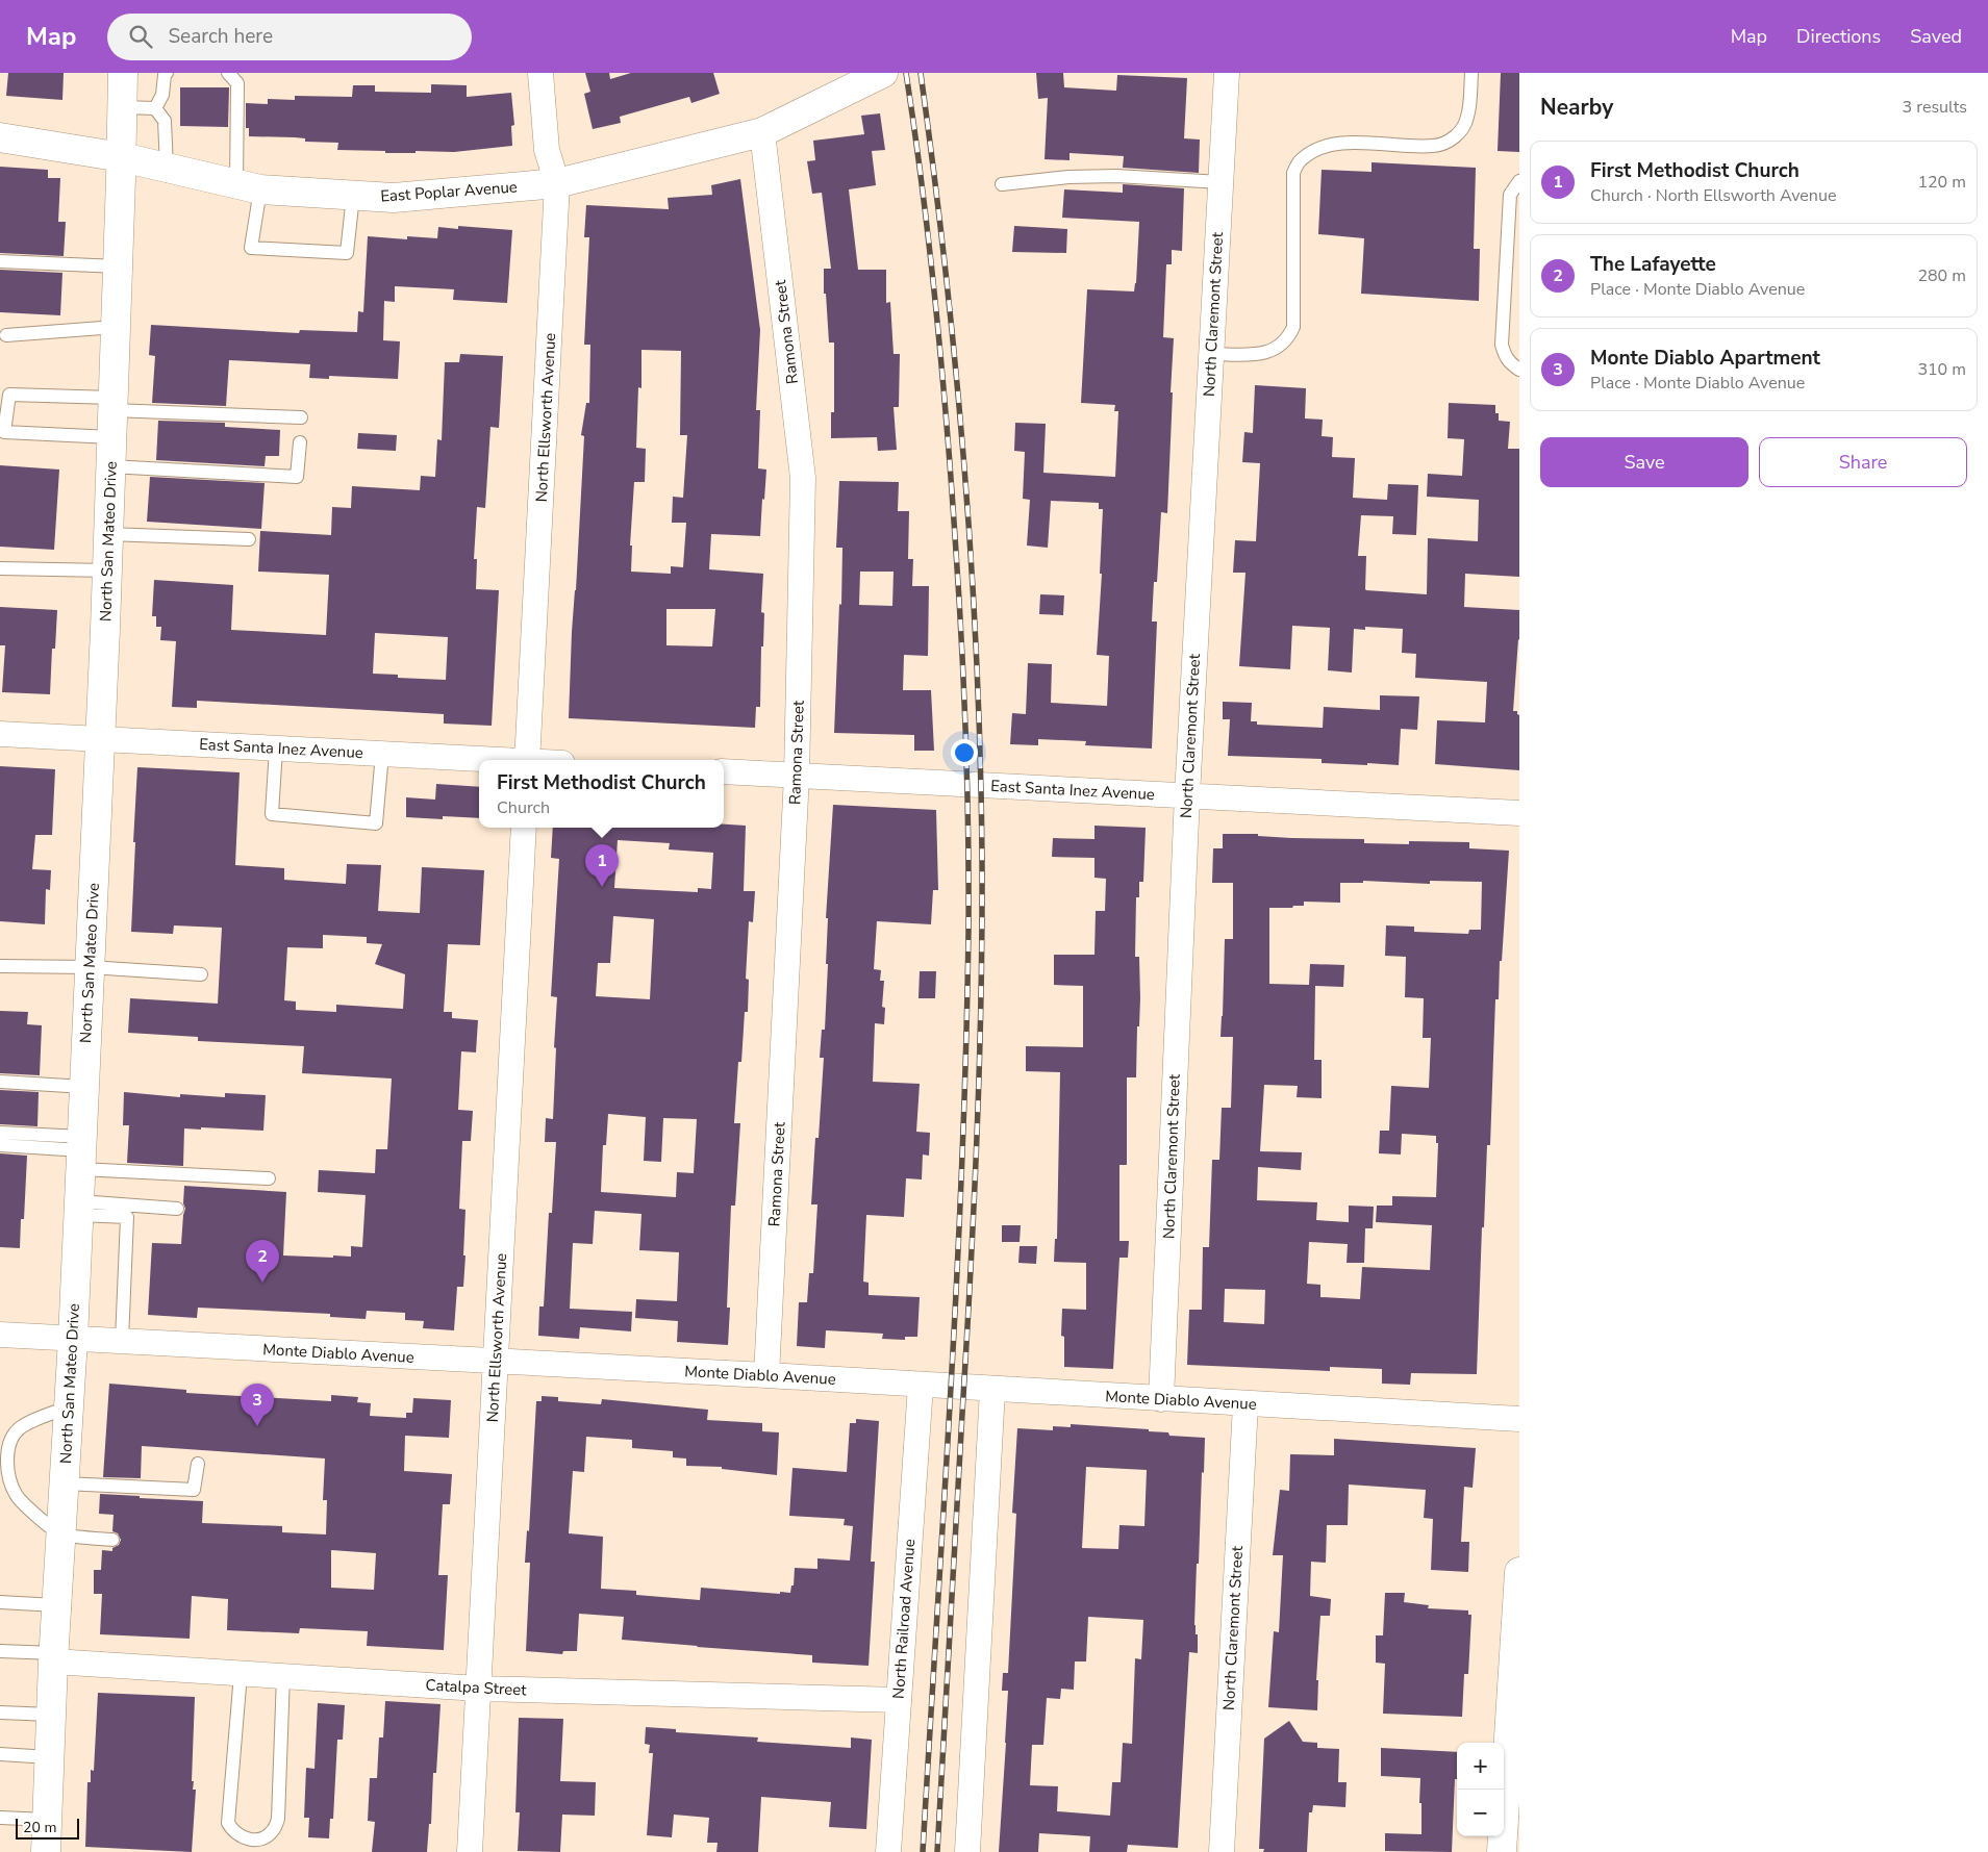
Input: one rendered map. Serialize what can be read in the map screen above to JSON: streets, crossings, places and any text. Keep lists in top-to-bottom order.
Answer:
{
  "streets": {
    "main road": ["East Poplar Avenue", "North San Mateo Drive"],
    "street": [
      "North Claremont Street",
      "Ramona Street",
      "North Ellsworth Avenue",
      "East Santa Inez Avenue",
      "Monte Diablo Avenue",
      "North Railroad Avenue",
      "Catalpa Street"
    ]
  },
  "crossings": [
    ["East Poplar Avenue", "Ramona Street"],
    ["East Poplar Avenue", "North Ellsworth Avenue"],
    ["East Poplar Avenue", "North San Mateo Drive"],
    ["North Claremont Street", "East Santa Inez Avenue"],
    ["North Claremont Street", "Monte Diablo Avenue"],
    ["Ramona Street", "East Santa Inez Avenue"],
    ["Ramona Street", "Monte Diablo Avenue"],
    ["North Ellsworth Avenue", "Monte Diablo Avenue"],
    ["North Ellsworth Avenue", "Catalpa Street"],
    ["North San Mateo Drive", "East Santa Inez Avenue"],
    ["North San Mateo Drive", "Monte Diablo Avenue"],
    ["North San Mateo Drive", "Catalpa Street"],
    ["Monte Diablo Avenue", "North Railroad Avenue"],
    ["North Railroad Avenue", "Catalpa Street"]
  ],
  "scale_bar": "20 m",
  "page": {
    "header": "Map",
    "search": "Search here",
    "nav": ["Map", "Directions", "Saved"],
    "heading": ["Nearby", "3 results"],
    "list": [
      {
        "mark": "1",
        "name": "First Methodist Church",
        "note": "Church · North Ellsworth Avenue",
        "value": "120 m"
      },
      {
        "mark": "2",
        "name": "The Lafayette",
        "note": "Place · Monte Diablo Avenue",
        "value": "280 m"
      },
      {
        "mark": "3",
        "name": "Monte Diablo Apartment",
        "note": "Place · Monte Diablo Avenue",
        "value": "310 m"
      }
    ],
    "buttons": ["Save", "Share"],
    "popup": ["First Methodist Church", "Church"],
    "pins": ["1", "2", "3"],
    "map_buttons": ["+", "−"],
    "scale": "20 m"
  }
}
